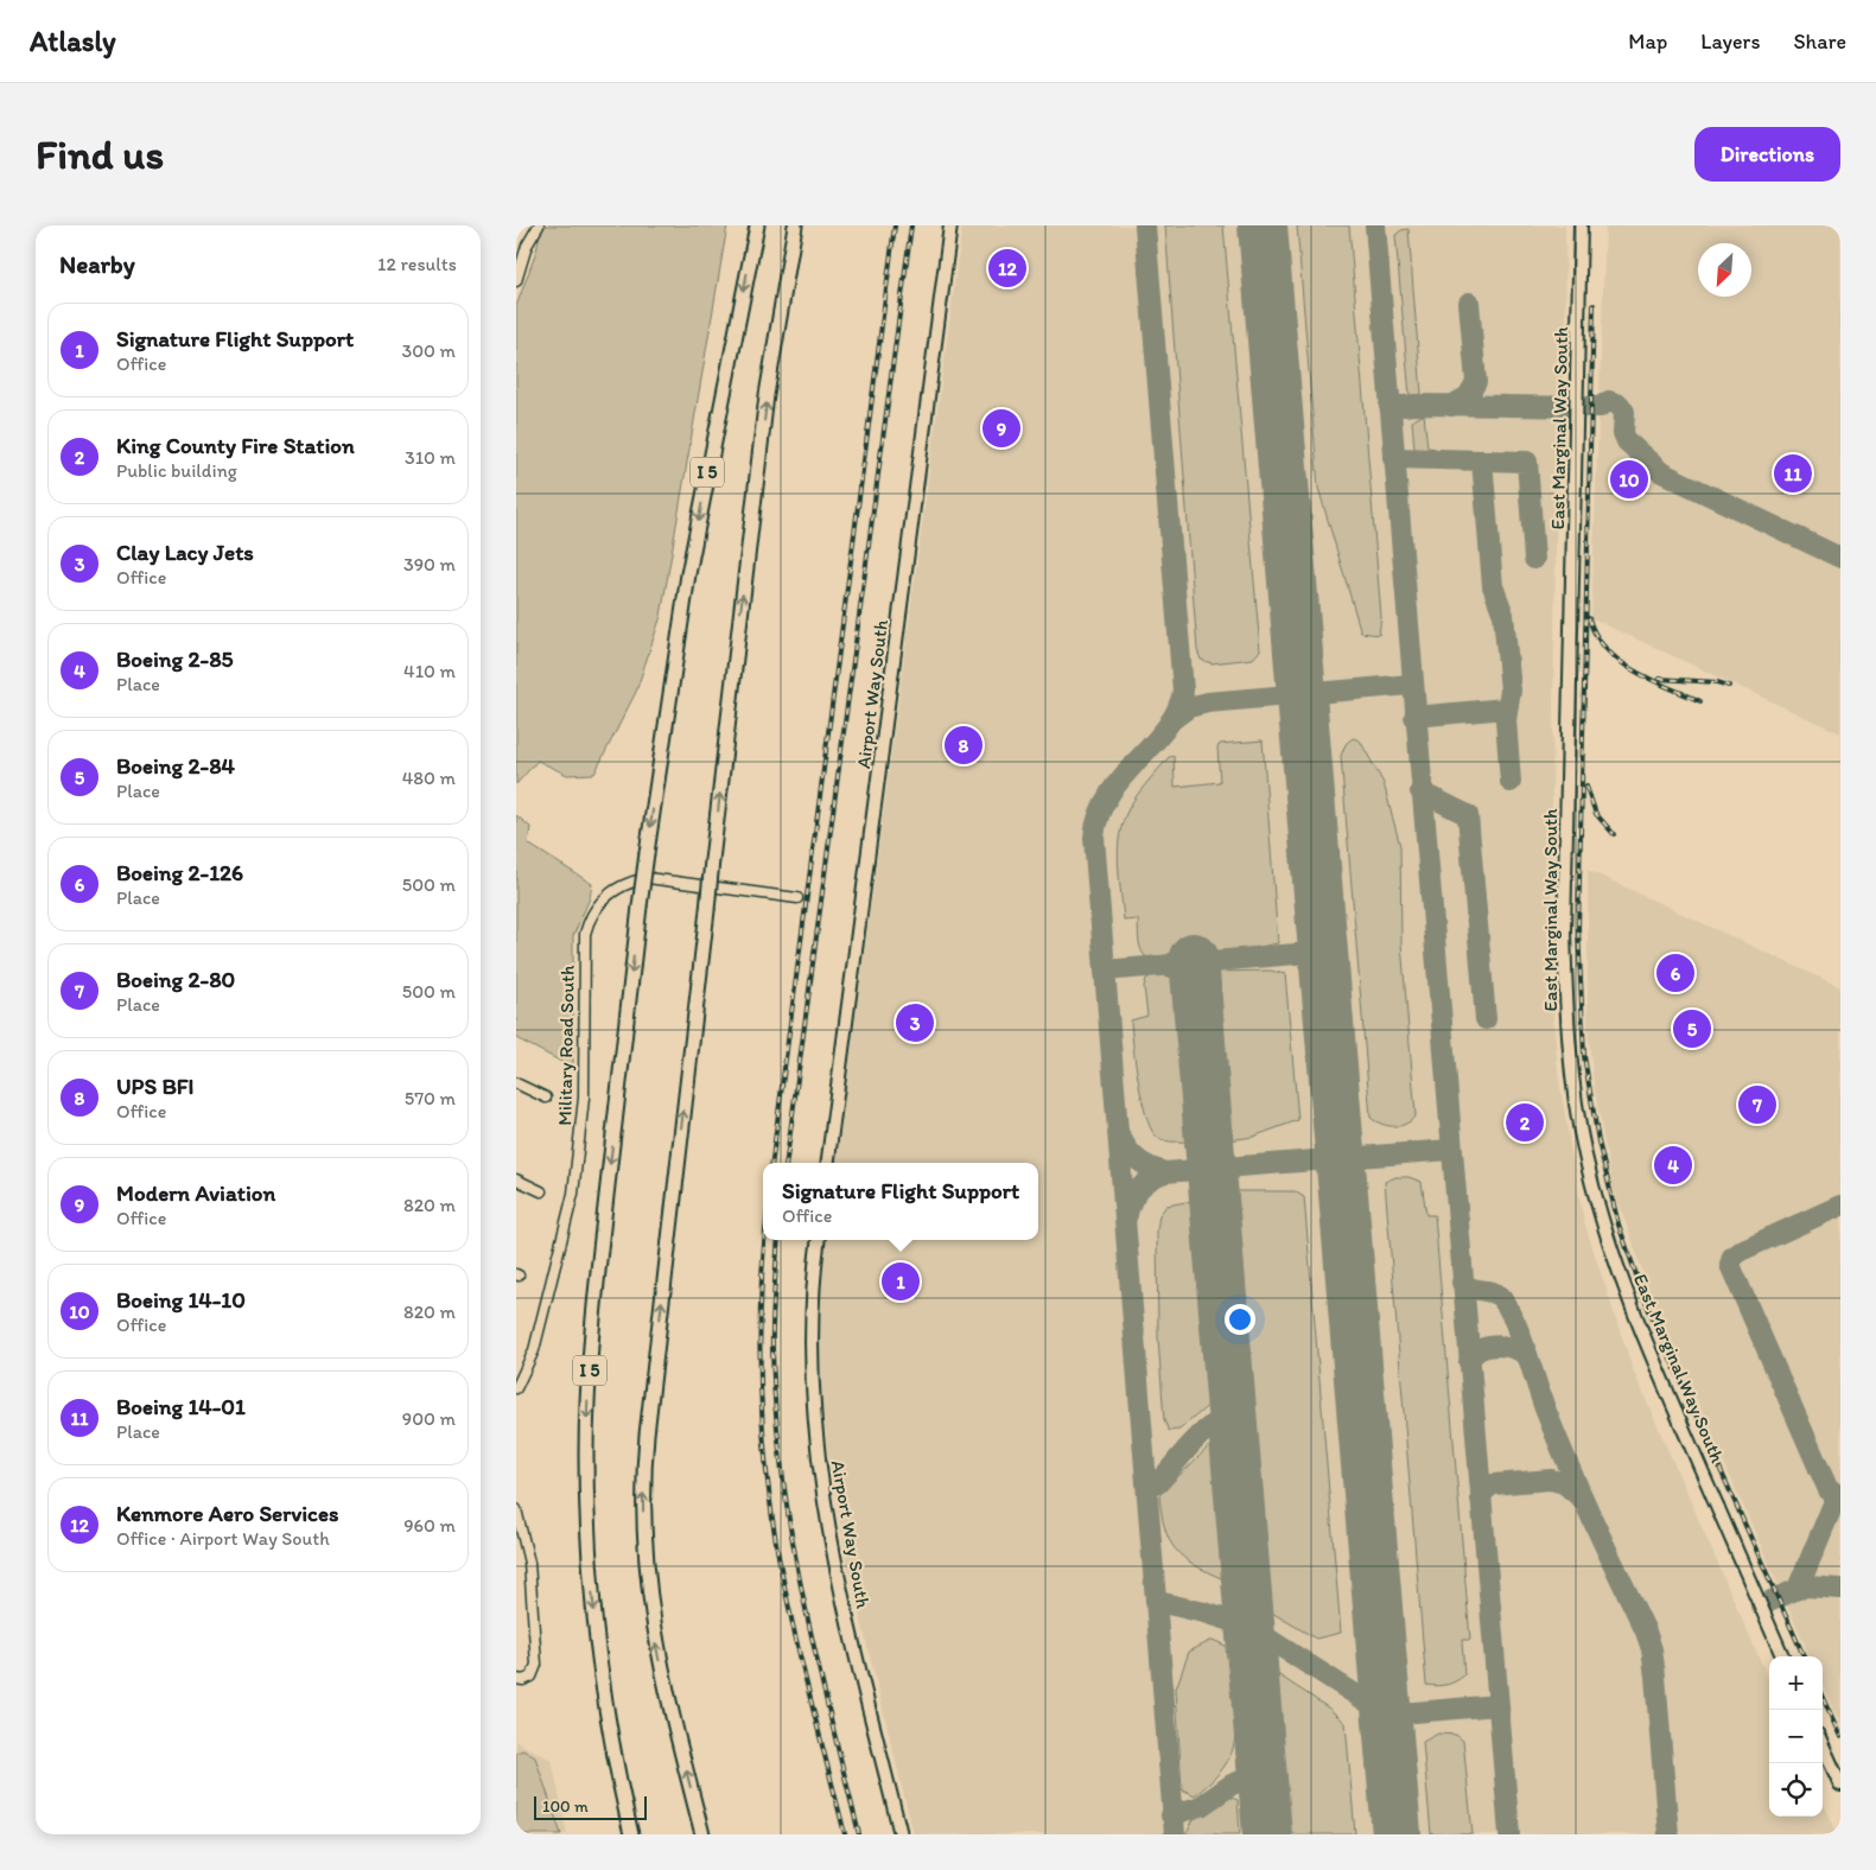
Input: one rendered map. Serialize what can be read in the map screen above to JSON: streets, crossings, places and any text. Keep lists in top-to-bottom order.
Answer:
{
  "streets": {
    "highway": ["I 5"],
    "main road": ["East Marginal Way South", "Airport Way South"],
    "street": ["Military Road South"]
  },
  "scale_bar": "100 m",
  "north": "bottom left",
  "page": {
    "header": "Atlasly",
    "nav": ["Map", "Layers", "Share"],
    "buttons": "Directions",
    "title": "Find us",
    "heading": ["Nearby", "12 results"],
    "pins": [
      "12",
      "9",
      "11",
      "10",
      "8",
      "6",
      "3",
      "5",
      "7",
      "2",
      "4",
      "1"
    ],
    "list": [
      {
        "mark": "1",
        "name": "Signature Flight Support",
        "note": "Office",
        "value": "300 m"
      },
      {
        "mark": "2",
        "name": "King County Fire Station",
        "note": "Public building",
        "value": "310 m"
      },
      {
        "mark": "3",
        "name": "Clay Lacy Jets",
        "note": "Office",
        "value": "390 m"
      },
      {
        "mark": "4",
        "name": "Boeing 2-85",
        "note": "Place",
        "value": "410 m"
      },
      {
        "mark": "5",
        "name": "Boeing 2-84",
        "note": "Place",
        "value": "480 m"
      },
      {
        "mark": "6",
        "name": "Boeing 2-126",
        "note": "Place",
        "value": "500 m"
      },
      {
        "mark": "7",
        "name": "Boeing 2-80",
        "note": "Place",
        "value": "500 m"
      },
      {
        "mark": "8",
        "name": "UPS BFI",
        "note": "Office",
        "value": "570 m"
      },
      {
        "mark": "9",
        "name": "Modern Aviation",
        "note": "Office",
        "value": "820 m"
      },
      {
        "mark": "10",
        "name": "Boeing 14-10",
        "note": "Office",
        "value": "820 m"
      },
      {
        "mark": "11",
        "name": "Boeing 14-01",
        "note": "Place",
        "value": "900 m"
      },
      {
        "mark": "12",
        "name": "Kenmore Aero Services",
        "note": "Office · Airport Way South",
        "value": "960 m"
      }
    ],
    "popup": ["Signature Flight Support", "Office"],
    "map_buttons": ["+", "−"],
    "scale": "100 m"
  }
}
